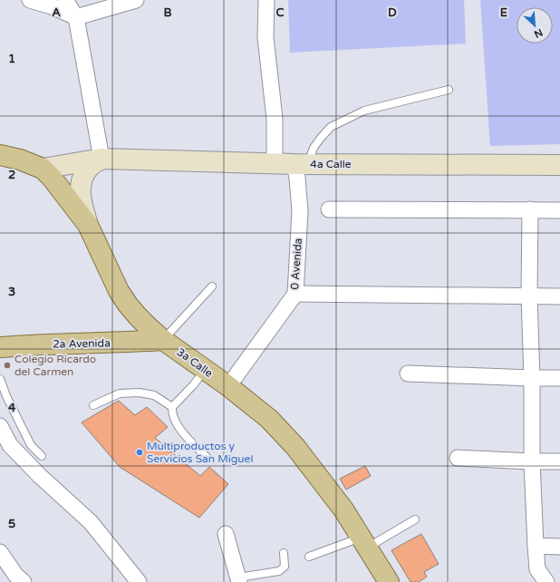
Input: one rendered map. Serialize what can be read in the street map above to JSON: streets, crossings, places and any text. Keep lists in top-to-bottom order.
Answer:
{
  "streets": {
    "main road": ["4a Calle", "2a Avenida", "3a Calle"],
    "street": ["0 Avenida"]
  },
  "crossings": [
    ["4a Calle", "0 Avenida"],
    ["4a Calle", "3a Calle"],
    ["0 Avenida", "3a Calle"],
    ["2a Avenida", "3a Calle"]
  ],
  "places": ["Colegio Ricardo del Carmen", "Multiproductos y Servicios San Miguel"],
  "north": "bottom right",
  "grid": {
    "columns": [
      "A",
      "B",
      "C",
      "D",
      "E"
    ],
    "rows": [
      "1",
      "2",
      "3",
      "4",
      "5"
    ]
  }
}
